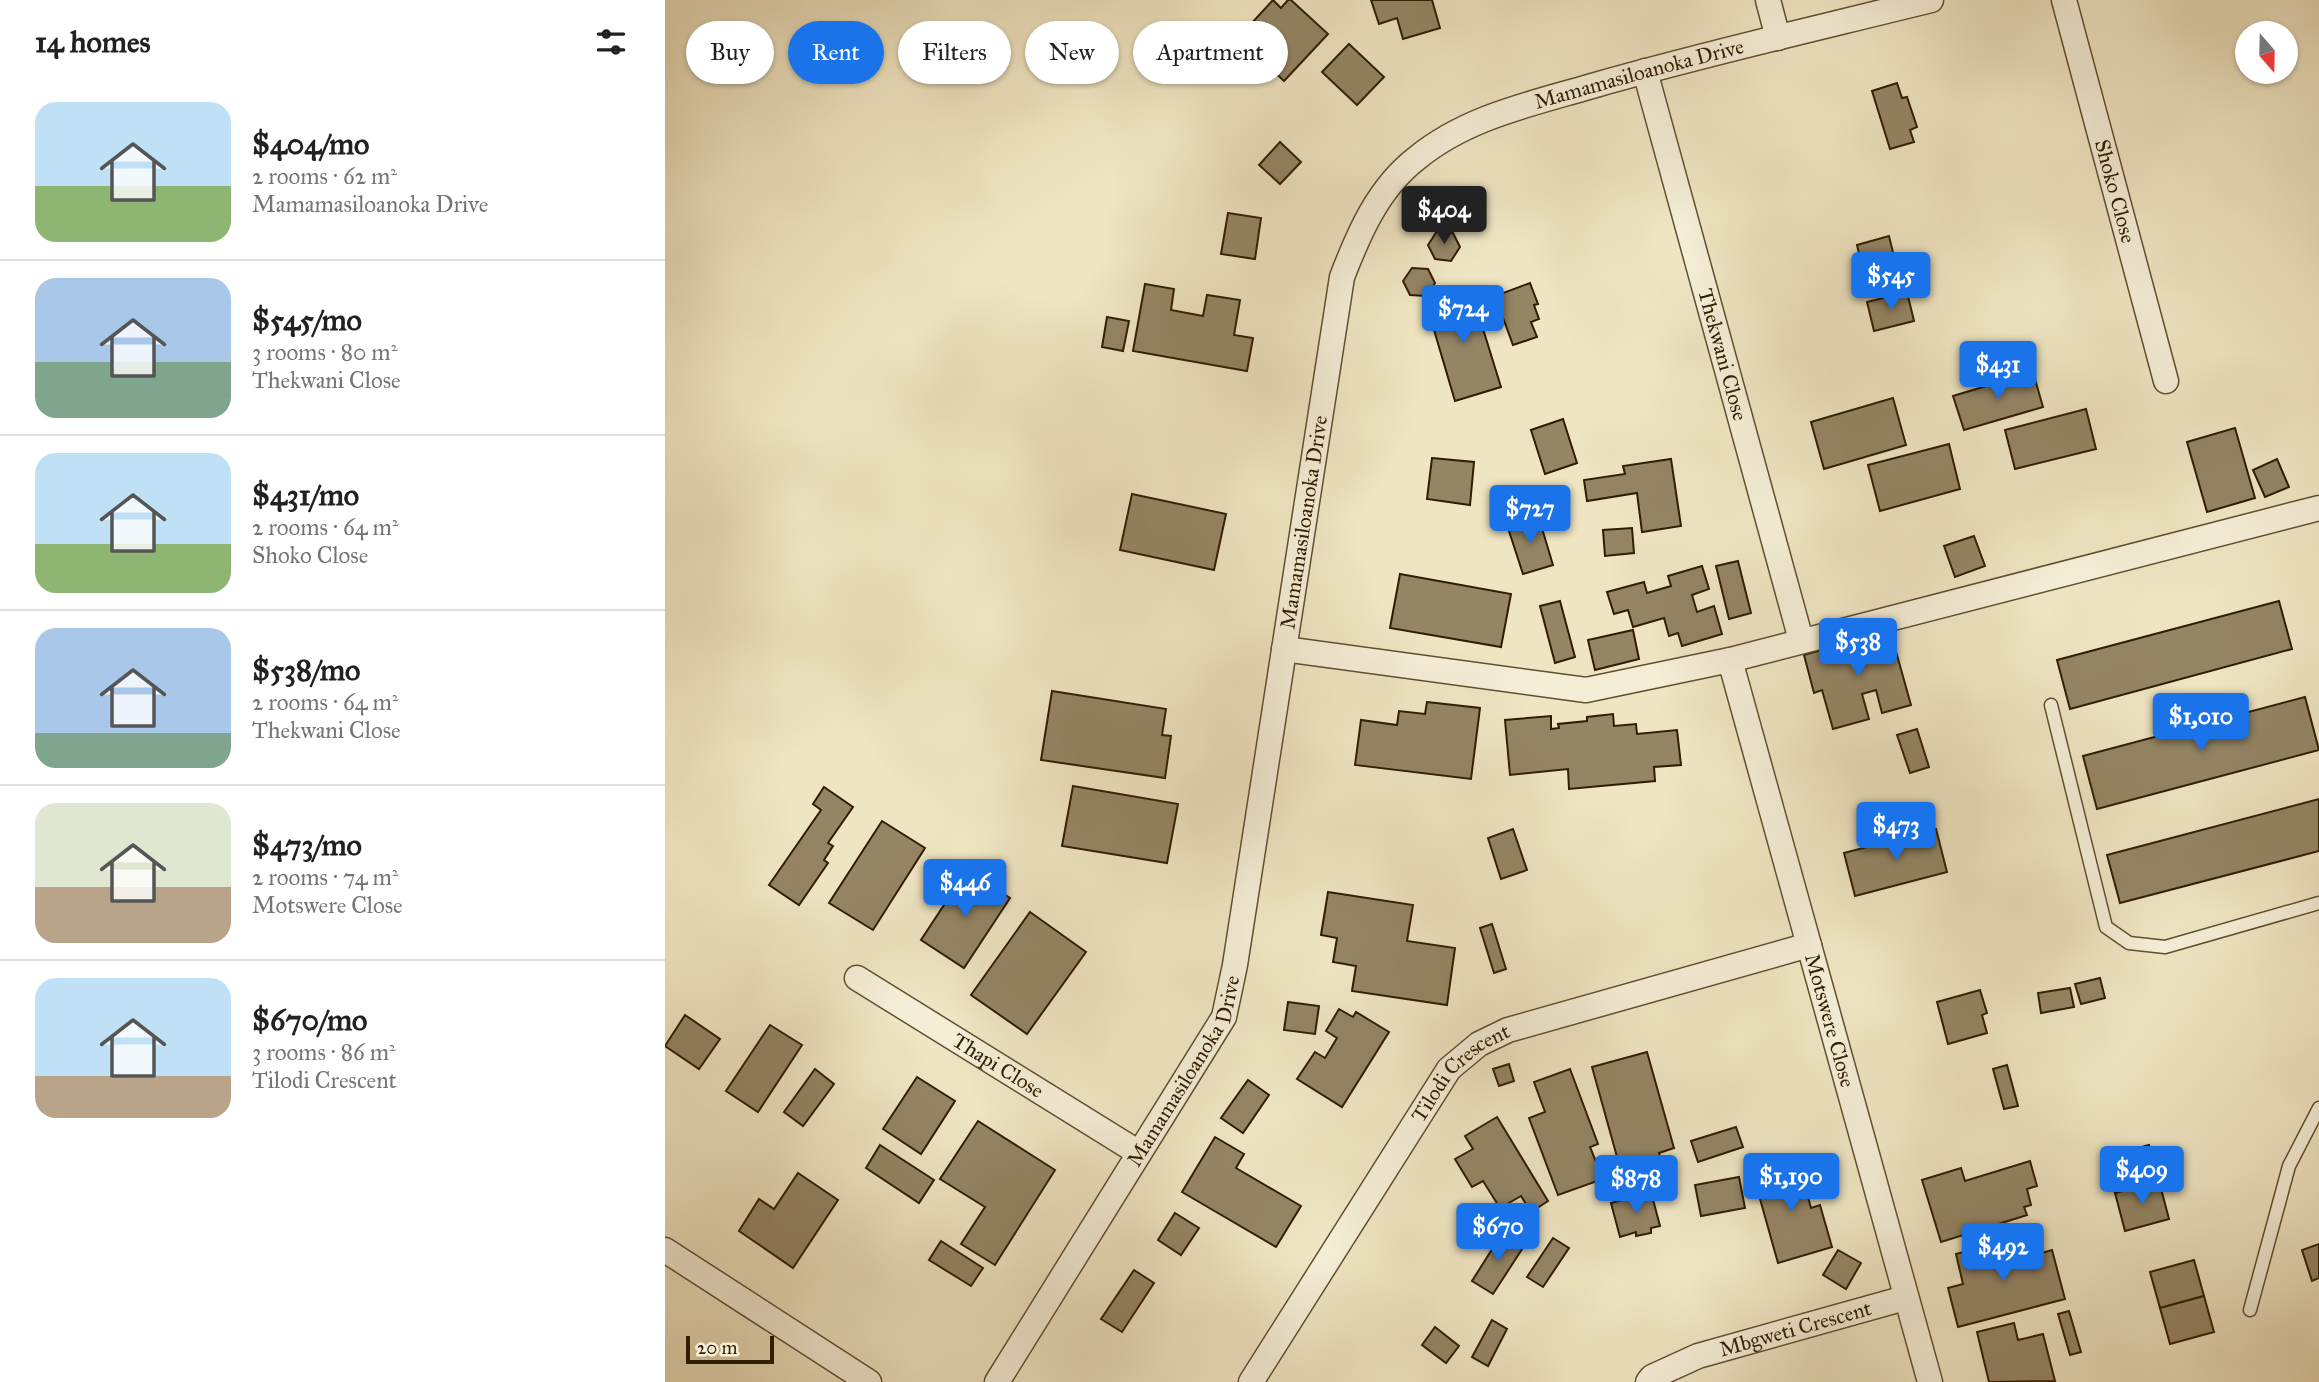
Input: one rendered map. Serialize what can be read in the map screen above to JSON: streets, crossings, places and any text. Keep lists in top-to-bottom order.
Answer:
{
  "streets": {
    "street": [
      "Mamamasiloanoka Drive",
      "Shoko Close",
      "Thekwani Close",
      "Motswere Close",
      "Thapi Close",
      "Tilodi Crescent",
      "Mbgweti Crescent"
    ]
  },
  "crossings": [
    ["Mamamasiloanoka Drive", "Thekwani Close"],
    ["Mamamasiloanoka Drive", "Thapi Close"],
    ["Motswere Close", "Tilodi Crescent"],
    ["Motswere Close", "Mbgweti Crescent"]
  ],
  "scale_bar": "20 m",
  "north": "bottom",
  "page": {
    "heading": "14 homes",
    "chip": [
      "Buy",
      "Rent",
      "Filters",
      "New",
      "Apartment"
    ],
    "list": [
      {
        "name": "$404/mo",
        "note": "2 rooms · 62 m² · Mamamasiloanoka Drive"
      },
      {
        "name": "$545/mo",
        "note": "3 rooms · 80 m² · Thekwani Close"
      },
      {
        "name": "$431/mo",
        "note": "2 rooms · 64 m² · Shoko Close"
      },
      {
        "name": "$538/mo",
        "note": "2 rooms · 64 m² · Thekwani Close"
      },
      {
        "name": "$473/mo",
        "note": "2 rooms · 74 m² · Motswere Close"
      },
      {
        "name": "$670/mo",
        "note": "3 rooms · 86 m² · Tilodi Crescent"
      }
    ],
    "price": [
      "$404",
      "$545",
      "$724",
      "$431",
      "$727",
      "$538",
      "$1,010",
      "$473",
      "$446",
      "$409",
      "$1,190",
      "$878",
      "$670",
      "$492"
    ],
    "scale": "20 m"
  }
}
